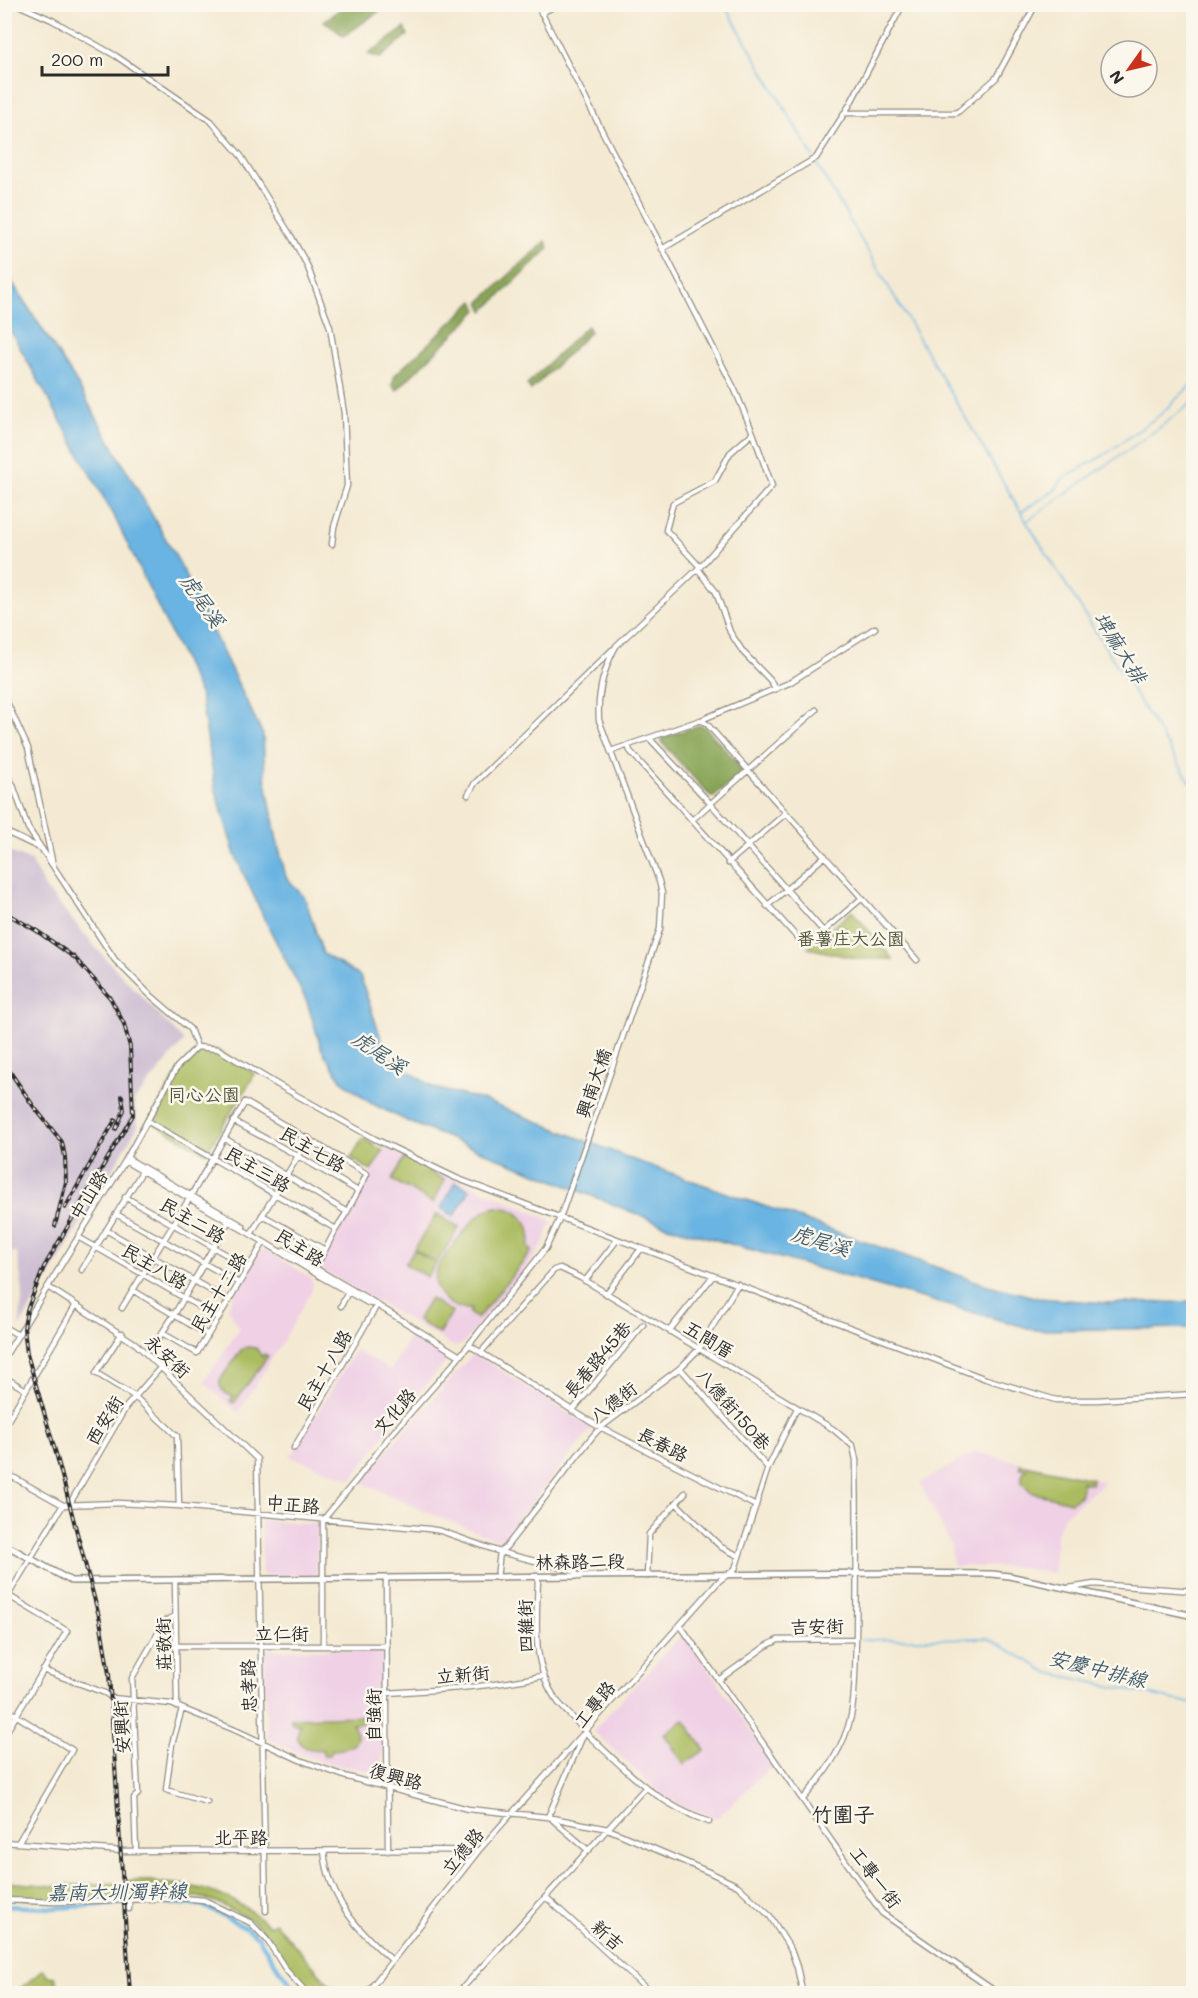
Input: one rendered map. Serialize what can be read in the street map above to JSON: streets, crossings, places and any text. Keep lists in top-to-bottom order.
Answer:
{
  "streets": {
    "main road": ["林森路二段"],
    "street": [
      "興南大橋",
      "民主七路",
      "民主三路",
      "中山路",
      "民主二路",
      "民主路",
      "民主八路",
      "民主十二路",
      "五間厝",
      "永安街",
      "長春路45巷",
      "民主十八路",
      "八德街",
      "八德街150巷",
      "文化路",
      "西安街",
      "長春路",
      "中正路",
      "四維街",
      "吉安街",
      "立仁街",
      "莊敬街",
      "立新街",
      "忠孝路",
      "工專路",
      "自強街",
      "安興街",
      "復興路",
      "北平路",
      "立德路",
      "工專一街",
      "新吉"
    ]
  },
  "crossings": [
    ["興南大橋", "文化路"],
    ["民主七路", "民主三路"],
    ["民主三路", "中山路"],
    ["中山路", "民主路"],
    ["中山路", "民主八路"],
    ["中山路", "永安街"],
    ["民主二路", "民主十二路"],
    ["民主路", "民主十二路"],
    ["民主路", "民主十八路"],
    ["民主路", "文化路"],
    ["民主八路", "民主十二路"],
    ["五間厝", "八德街"],
    ["五間厝", "林森路二段"],
    ["五間厝", "工專路"],
    ["永安街", "西安街"],
    ["永安街", "忠孝路"],
    ["長春路45巷", "長春路"],
    ["八德街", "八德街150巷"],
    ["八德街", "長春路"],
    ["八德街", "中正路"],
    ["八德街150巷", "工專路"],
    ["文化路", "長春路"],
    ["文化路", "中正路"],
    ["西安街", "中正路"],
    ["長春路", "工專路"],
    ["中正路", "林森路二段"],
    ["中正路", "忠孝路"],
    ["林森路二段", "四維街"],
    ["林森路二段", "莊敬街"],
    ["林森路二段", "忠孝路"],
    ["林森路二段", "工專路"],
    ["林森路二段", "自強街"],
    ["四維街", "立新街"],
    ["四維街", "工專路"],
    ["四維街", "立德路"],
    ["吉安街", "工專一街"],
    ["立仁街", "莊敬街"],
    ["立仁街", "忠孝路"],
    ["立仁街", "自強街"],
    ["莊敬街", "安興街"],
    ["莊敬街", "復興路"],
    ["立新街", "自強街"],
    ["忠孝路", "復興路"],
    ["忠孝路", "北平路"],
    ["工專路", "復興路"],
    ["工專路", "立德路"],
    ["工專路", "工專一街"],
    ["自強街", "復興路"],
    ["自強街", "北平路"],
    ["安興街", "復興路"],
    ["安興街", "北平路"],
    ["復興路", "立德路"],
    ["北平路", "立德路"]
  ],
  "districts": ["竹圍子"],
  "water": [
    "虎尾溪",
    "埤麻大排",
    "安慶中排線",
    "嘉南大圳濁幹線"
  ],
  "parks": ["番薯庄大公園", "同心公園"],
  "scale_bar": "200 m",
  "north": "bottom left"
}
